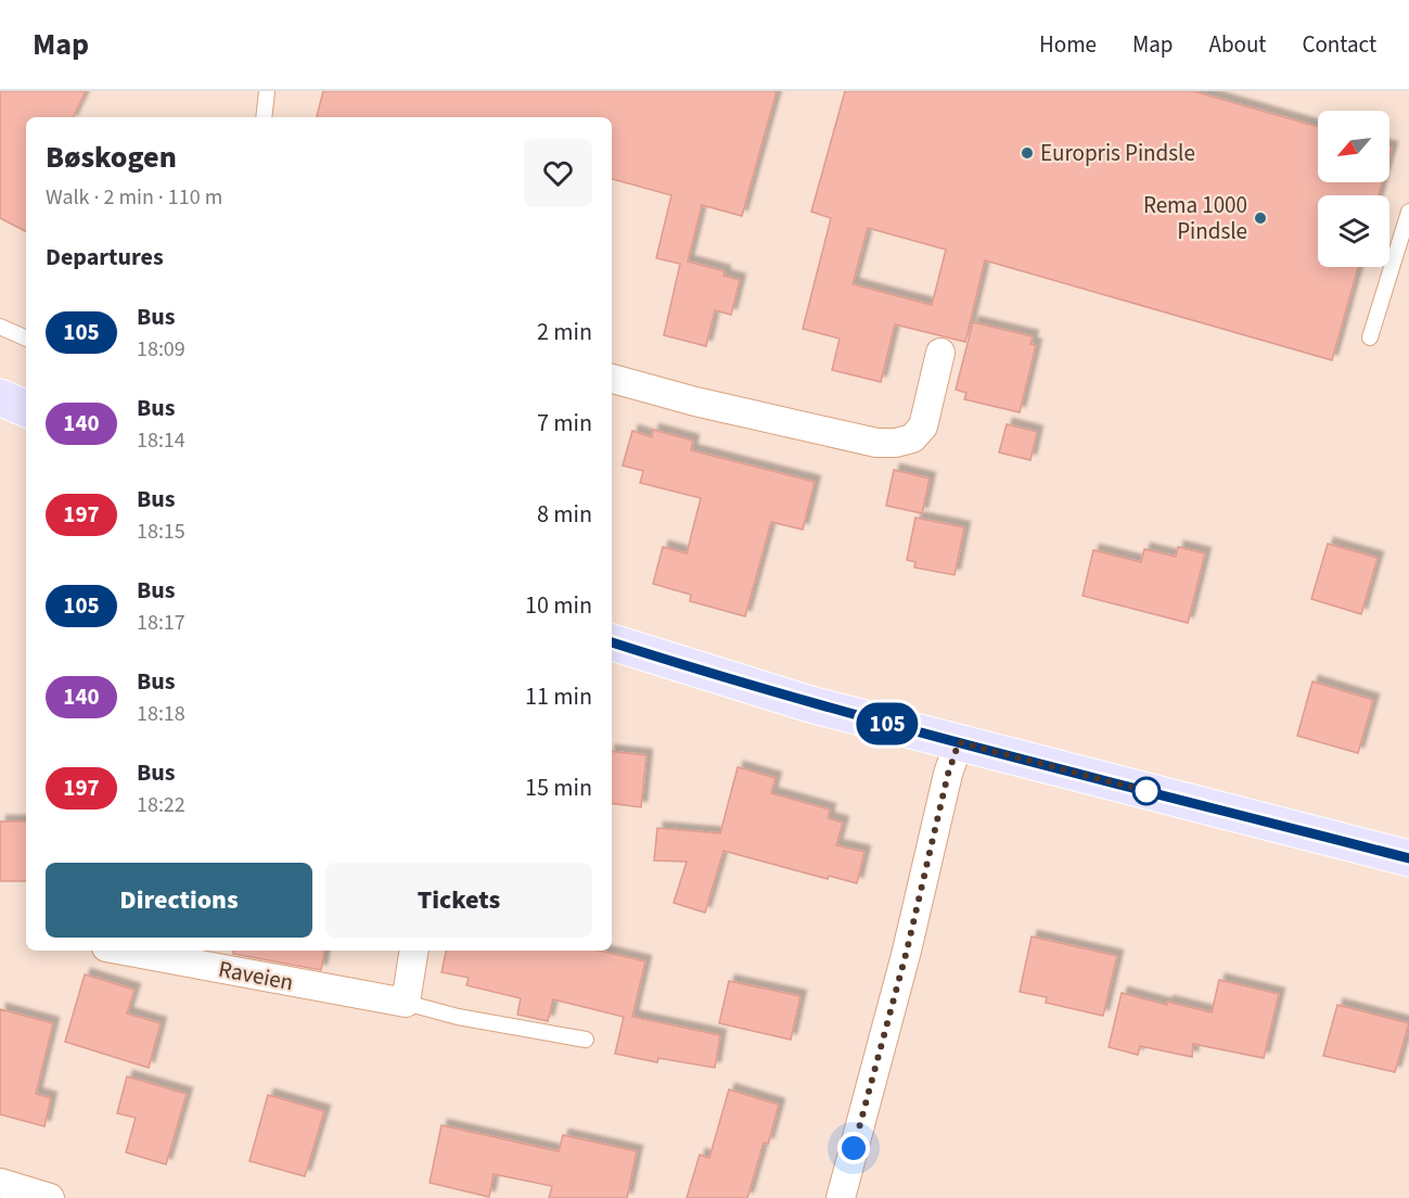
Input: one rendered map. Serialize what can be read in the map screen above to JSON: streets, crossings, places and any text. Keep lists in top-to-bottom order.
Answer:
{
  "streets": {
    "street": ["Raveien"]
  },
  "places": ["Europris Pindsle", "Rema 1000 Pindsle"],
  "lines": ["bus line 105"],
  "north": "bottom left",
  "page": {
    "header": "Map",
    "nav": [
      "Home",
      "Map",
      "About",
      "Contact"
    ],
    "on_map": "105",
    "heading": [
      ["Bøskogen", "Walk · 2 min · 110 m"],
      "Departures"
    ],
    "list": [
      {
        "mark": "105",
        "name": "Bus",
        "note": "18:09",
        "value": "2 min"
      },
      {
        "mark": "140",
        "name": "Bus",
        "note": "18:14",
        "value": "7 min"
      },
      {
        "mark": "197",
        "name": "Bus",
        "note": "18:15",
        "value": "8 min"
      },
      {
        "mark": "105",
        "name": "Bus",
        "note": "18:17",
        "value": "10 min"
      },
      {
        "mark": "140",
        "name": "Bus",
        "note": "18:18",
        "value": "11 min"
      },
      {
        "mark": "197",
        "name": "Bus",
        "note": "18:22",
        "value": "15 min"
      }
    ],
    "buttons": ["Directions", "Tickets"]
  }
}
